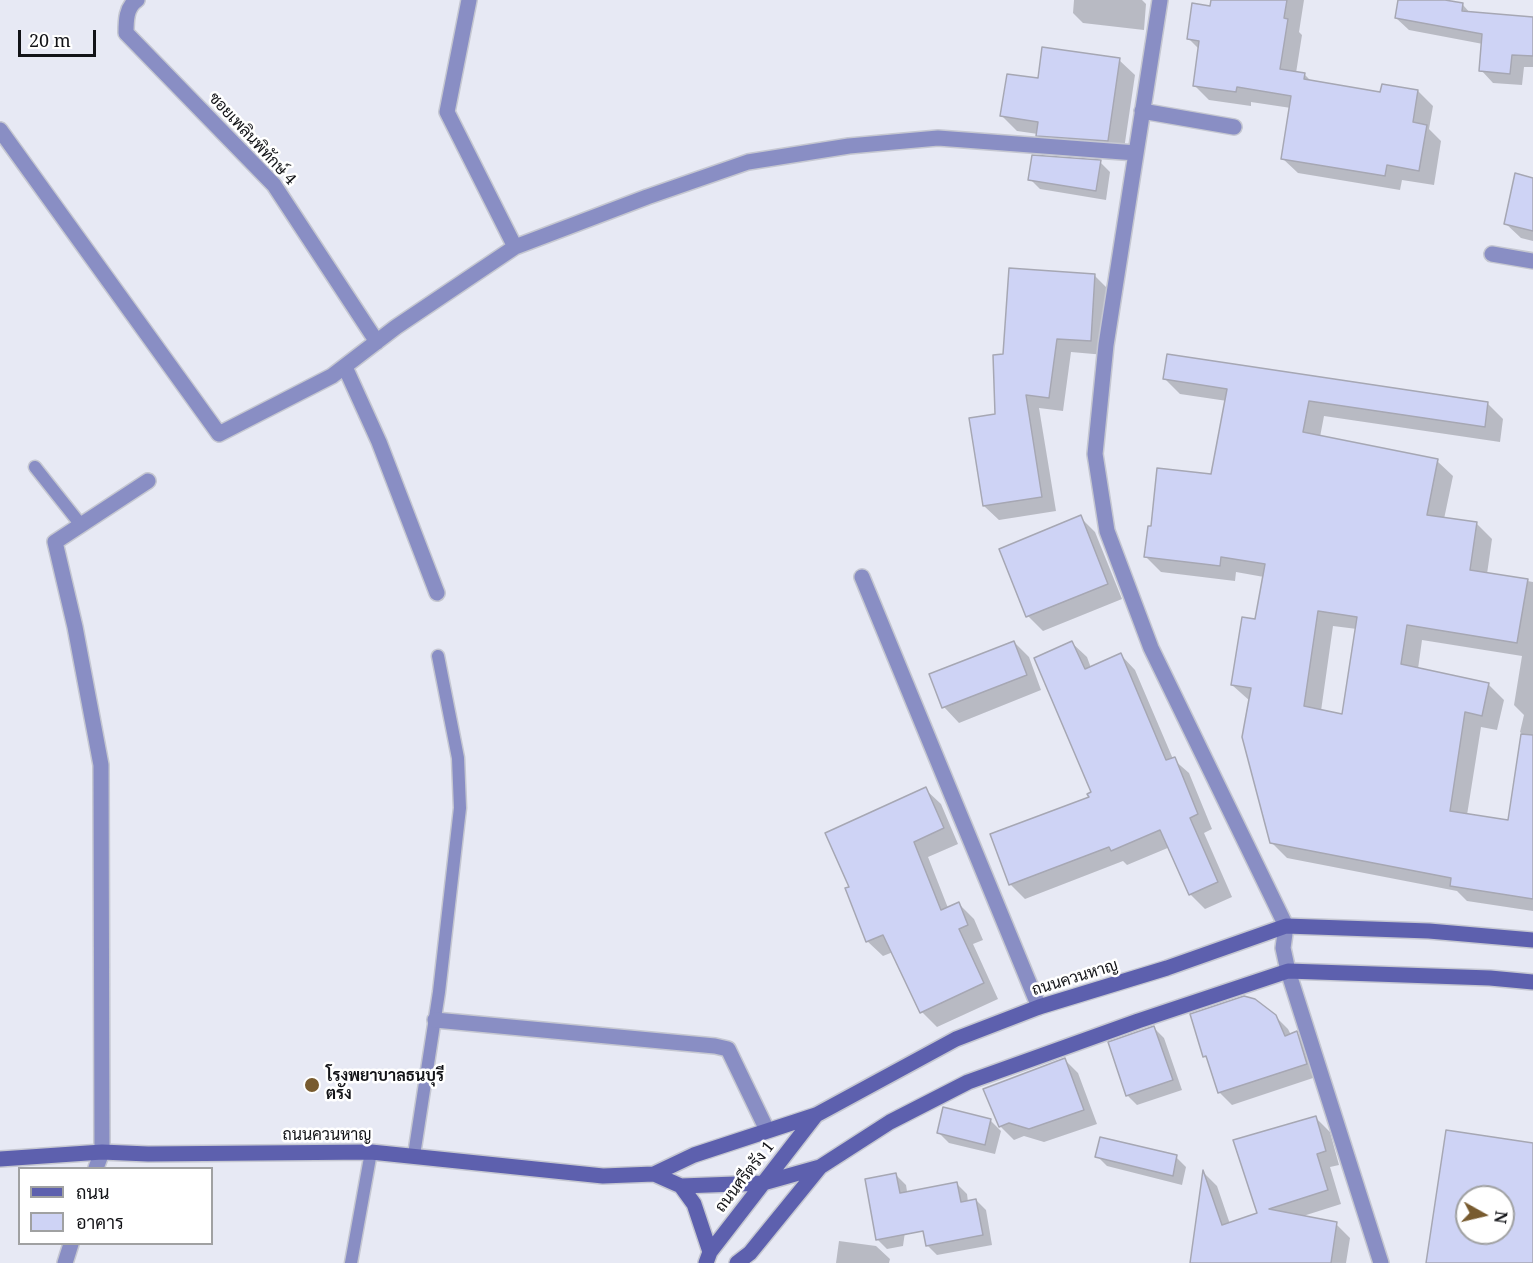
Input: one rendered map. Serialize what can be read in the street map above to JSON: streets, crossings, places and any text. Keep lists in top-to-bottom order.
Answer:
{
  "streets": {
    "main road": ["ถนนควนหาญ", "ถนนศรีตรัง 1"],
    "street": ["ซอยเพลินพิทักษ์ 4"]
  },
  "crossings": [
    ["ถนนควนหาญ", "ถนนศรีตรัง 1"]
  ],
  "places": ["โรงพยาบาลธนบุรี ตรัง"],
  "legend": ["ถนน", "อาคาร"],
  "scale_bar": "20 m",
  "north": "right"
}
